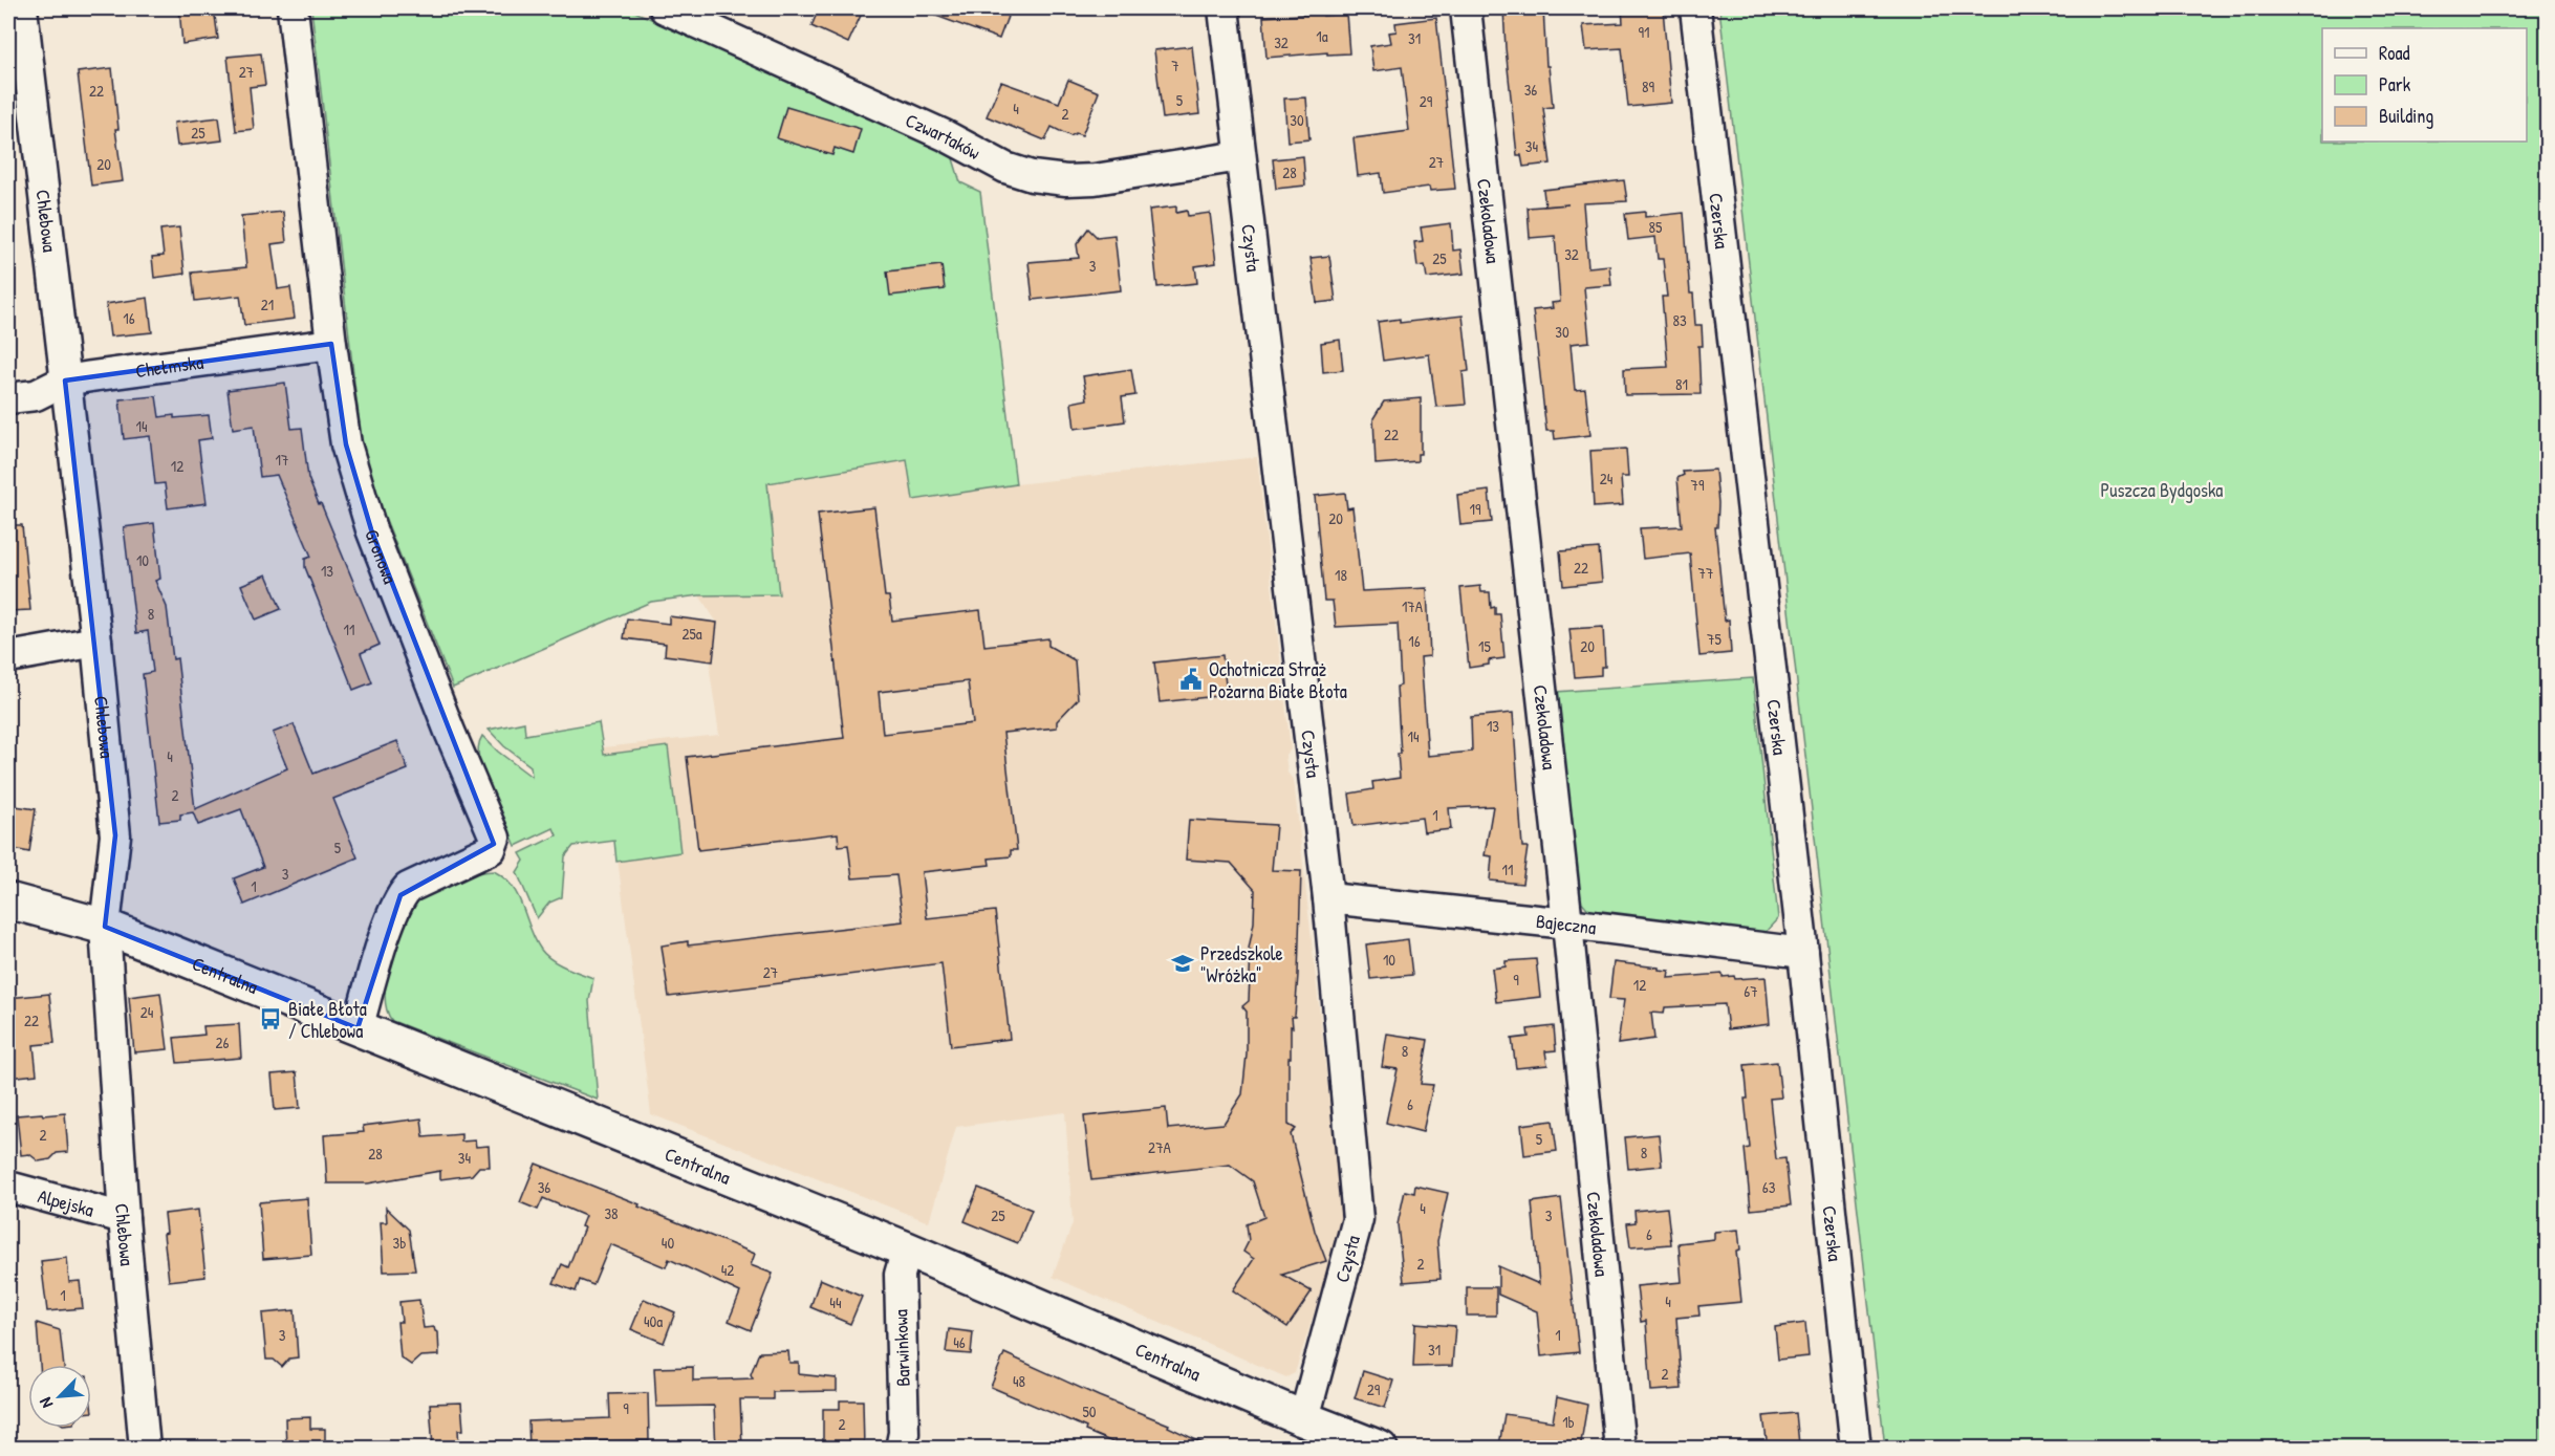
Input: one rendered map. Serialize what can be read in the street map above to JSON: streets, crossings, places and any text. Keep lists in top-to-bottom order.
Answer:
{
  "streets": {
    "street": [
      "Czwartaków",
      "Chlebowa",
      "Czekoladowa",
      "Czerska",
      "Czysta",
      "Chełmska",
      "Gronowa",
      "Bajeczna",
      "Centralna",
      "Alpejska",
      "Barwinkowa"
    ]
  },
  "crossings": [
    ["Czwartaków", "Czysta"],
    ["Chlebowa", "Chełmska"],
    ["Chlebowa", "Centralna"],
    ["Chlebowa", "Alpejska"],
    ["Czekoladowa", "Bajeczna"],
    ["Czerska", "Bajeczna"],
    ["Czysta", "Bajeczna"],
    ["Czysta", "Centralna"],
    ["Chełmska", "Gronowa"],
    ["Gronowa", "Centralna"],
    ["Centralna", "Barwinkowa"]
  ],
  "parks": ["Puszcza Bydgoska"],
  "places": {
    "public building": ["Ochotnicza Straż Pożarna Białe Błota"],
    "school or university": ["Przedszkole \"Wróżka\""],
    "bus stop": ["Białe Błota / Chlebowa"]
  },
  "house_numbers": [
    "91",
    "1a",
    "31",
    "32",
    "7",
    "27",
    "89",
    "36",
    "22",
    "5",
    "29",
    "4",
    "2",
    "30",
    "25",
    "34",
    "27",
    "20",
    "28",
    "85",
    "32",
    "25",
    "3",
    "21",
    "16",
    "83",
    "30",
    "81",
    "14",
    "22",
    "17",
    "12",
    "24",
    "79",
    "19",
    "20",
    "10",
    "22",
    "13",
    "77",
    "18",
    "17A",
    "8",
    "11",
    "25a",
    "75",
    "16",
    "15",
    "20",
    "13",
    "14",
    "4",
    "2",
    "1",
    "5",
    "11",
    "3",
    "1",
    "10",
    "27",
    "9",
    "12",
    "67",
    "24",
    "22",
    "26",
    "8",
    "6",
    "2",
    "5",
    "27A",
    "8",
    "28",
    "34",
    "36",
    "63",
    "4",
    "38",
    "25",
    "3",
    "6",
    "3b",
    "40",
    "2",
    "42",
    "1",
    "4",
    "44",
    "40a",
    "3",
    "1",
    "46",
    "31",
    "2",
    "48",
    "29",
    "9",
    "50",
    "1b",
    "2"
  ],
  "legend": ["Road", "Park", "Building"],
  "north": "bottom left"
}
